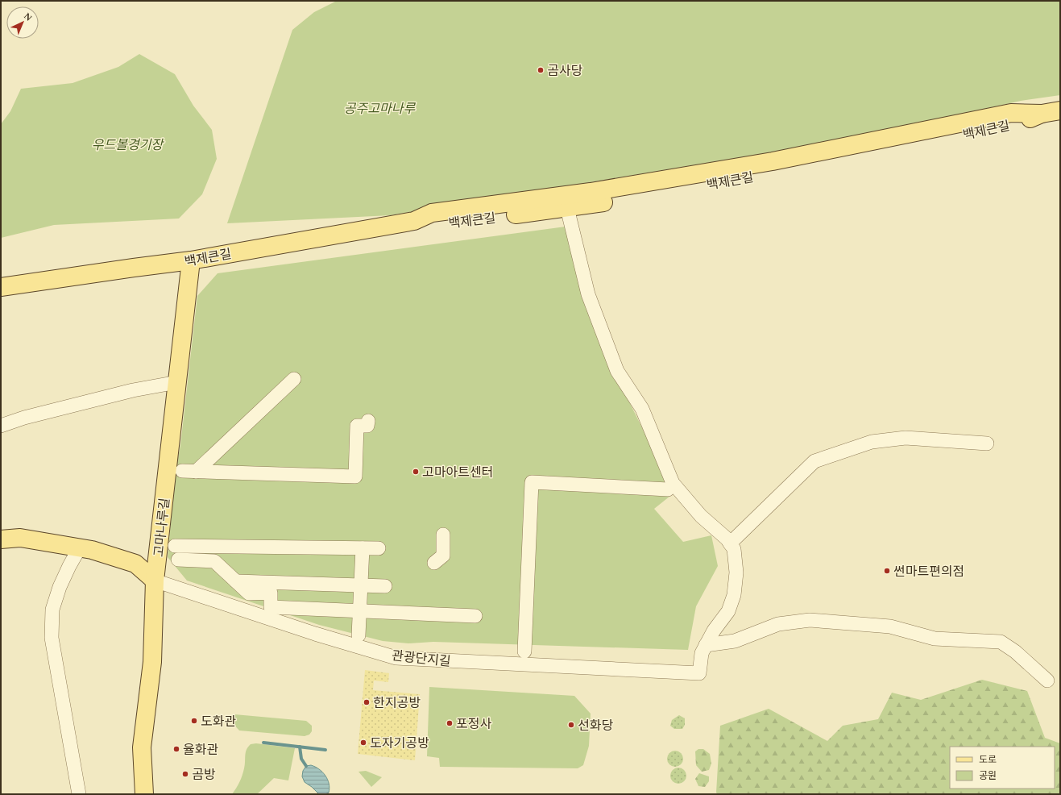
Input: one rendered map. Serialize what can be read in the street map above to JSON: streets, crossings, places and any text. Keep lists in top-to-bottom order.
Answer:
{
  "streets": {
    "main road": ["백제큰길", "고마나루길"],
    "street": ["관광단지길"]
  },
  "crossings": [
    ["백제큰길", "고마나루길"],
    ["고마나루길", "관광단지길"]
  ],
  "parks": ["공주고마나루", "우드볼경기장"],
  "places": [
    "곰사당",
    "고마아트센터",
    "썬마트편의점",
    "한지공방",
    "도화관",
    "포정사",
    "선화당",
    "도자기공방",
    "율화관",
    "곰방"
  ],
  "legend": ["도로", "공원"],
  "north": "top right"
}
